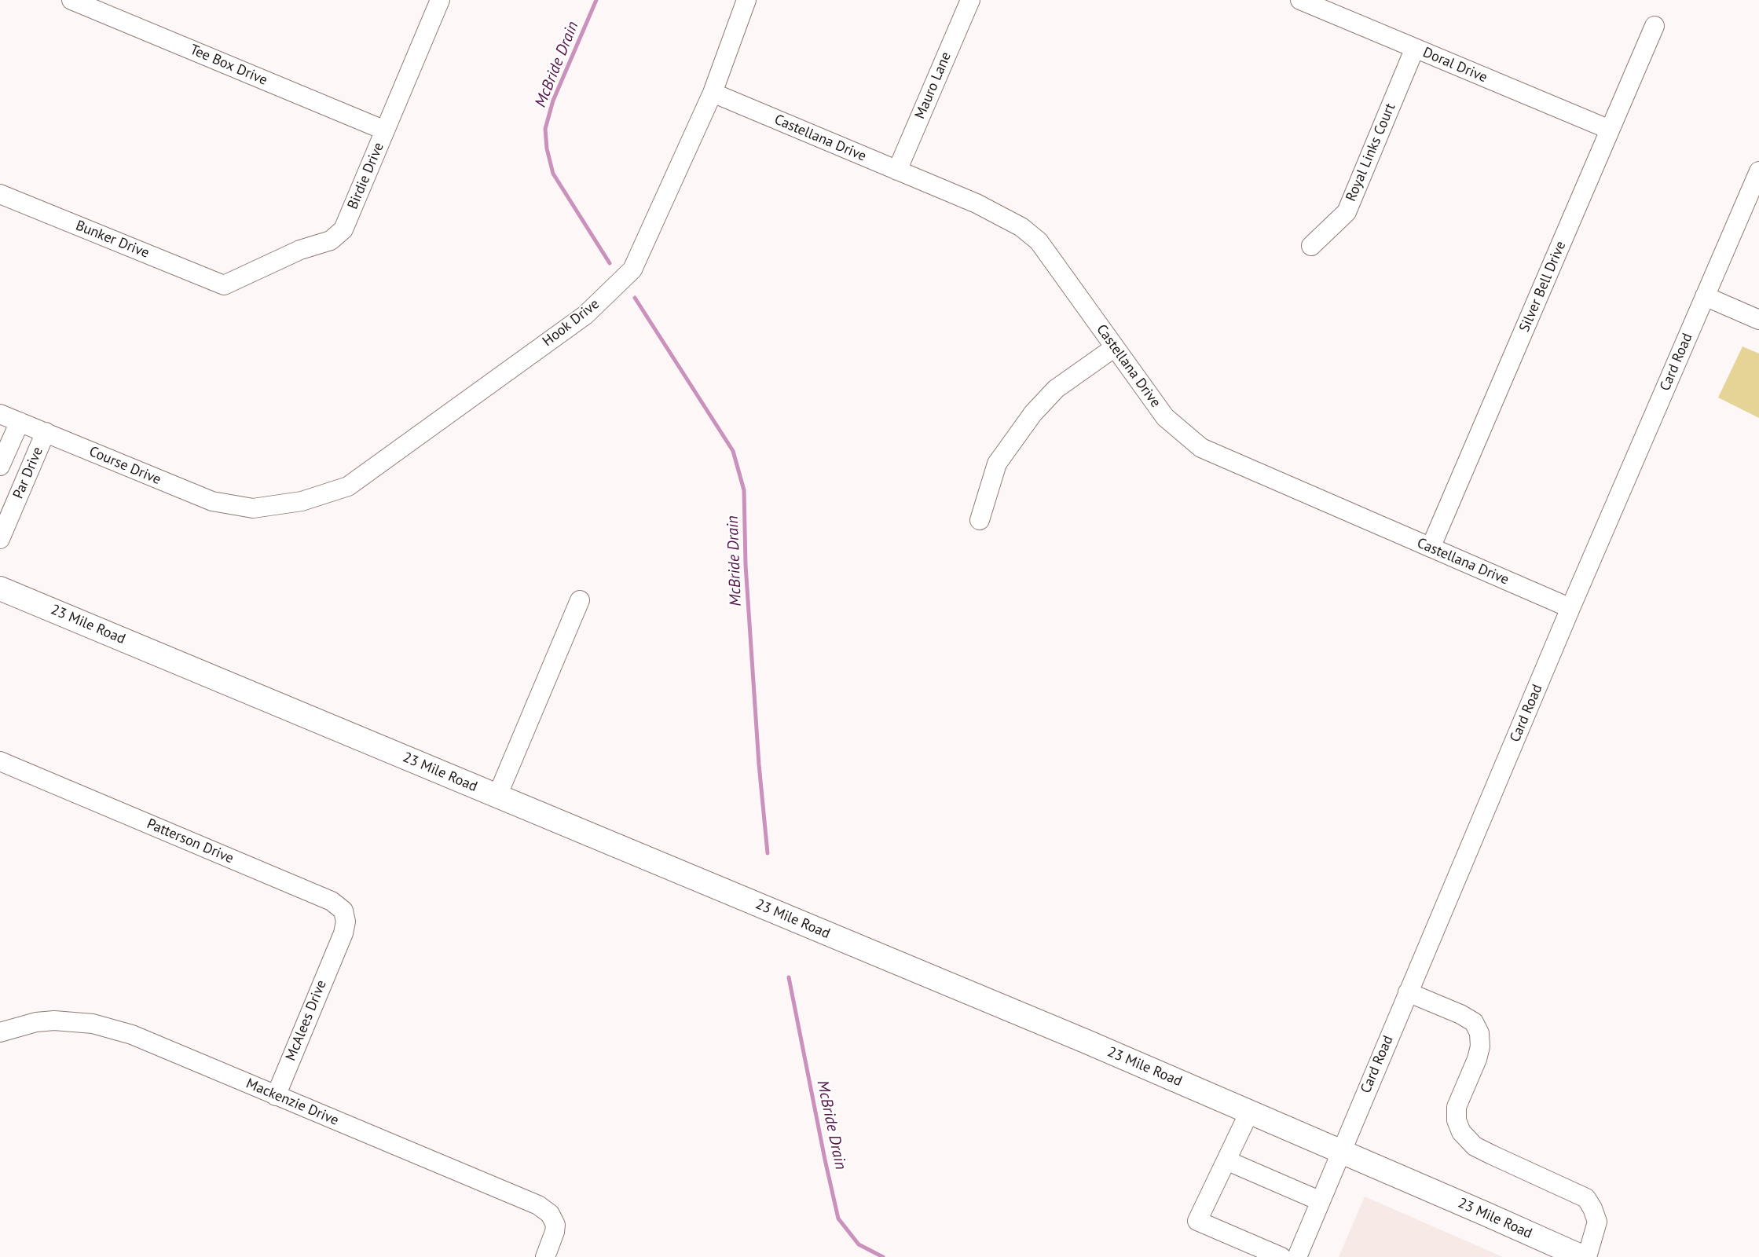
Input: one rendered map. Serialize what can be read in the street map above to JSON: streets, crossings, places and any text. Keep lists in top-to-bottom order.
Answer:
{
  "streets": {
    "main road": ["23 Mile Road"],
    "street": [
      "Tee Box Drive",
      "Doral Drive",
      "Mauro Lane",
      "Castellana Drive",
      "Royal Links Court",
      "Birdie Drive",
      "Bunker Drive",
      "Silver Bell Drive",
      "Hook Drive",
      "Card Road",
      "Course Drive",
      "Par Drive",
      "Patterson Drive",
      "McAlees Drive",
      "Mackenzie Drive"
    ]
  },
  "crossings": [
    ["Tee Box Drive", "Birdie Drive"],
    ["Doral Drive", "Royal Links Court"],
    ["Doral Drive", "Silver Bell Drive"],
    ["Mauro Lane", "Castellana Drive"],
    ["Castellana Drive", "Silver Bell Drive"],
    ["Castellana Drive", "Hook Drive"],
    ["Castellana Drive", "Card Road"],
    ["Birdie Drive", "Bunker Drive"],
    ["Hook Drive", "Course Drive"],
    ["Card Road", "23 Mile Road"],
    ["Course Drive", "Par Drive"],
    ["Patterson Drive", "McAlees Drive"],
    ["McAlees Drive", "Mackenzie Drive"]
  ],
  "water": ["McBride Drain"]
}
